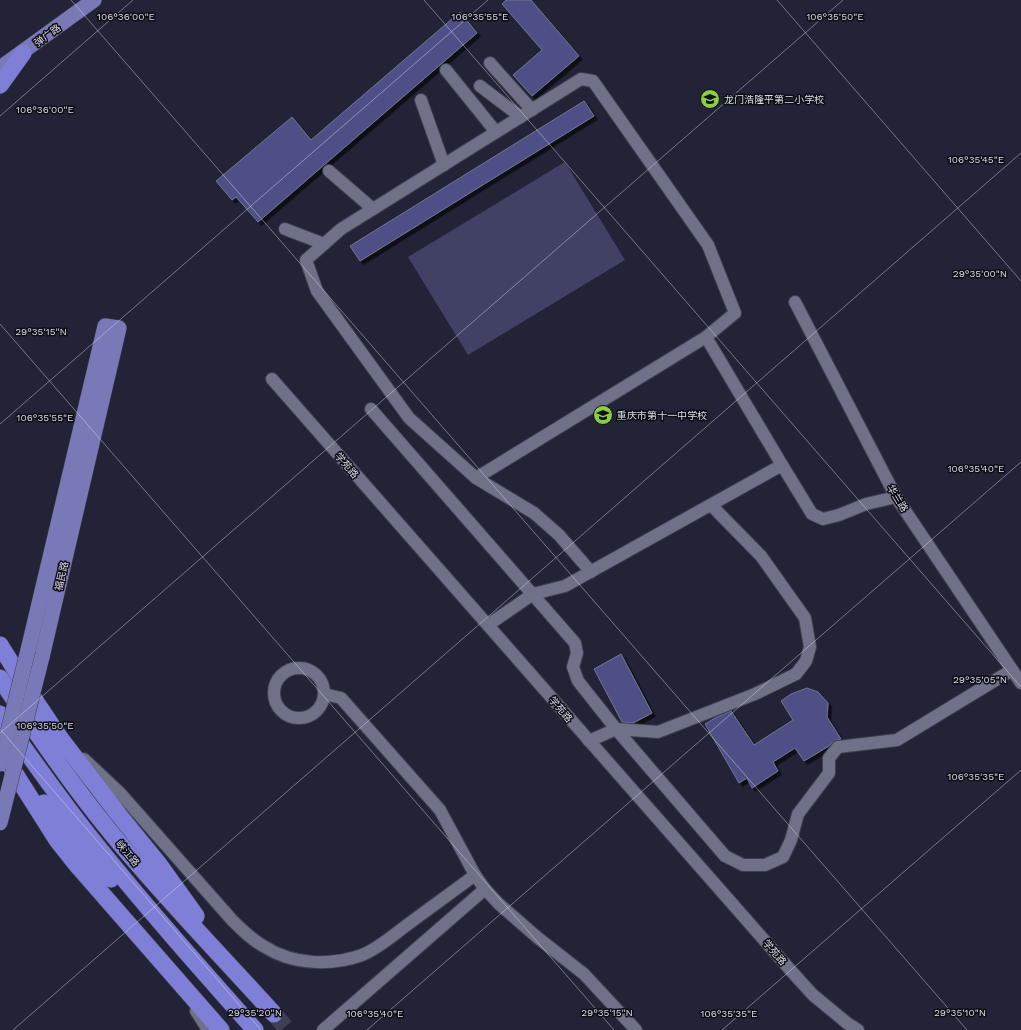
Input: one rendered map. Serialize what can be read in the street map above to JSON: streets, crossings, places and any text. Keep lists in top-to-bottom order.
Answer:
{
  "streets": {
    "highway": ["峡江路"],
    "main road": ["弹广路", "福民路"],
    "street": ["学苑路", "华兰路"]
  },
  "places": {
    "school or university": ["龙门浩隆平第二小学校", "重庆市第十一中学校"]
  },
  "coordinates": [
    "106°36'00\"E",
    "106°35'55\"E",
    "106°35'50\"E",
    "106°35'45\"E",
    "29°35'00\"N",
    "29°35'15\"N",
    "106°35'40\"E",
    "29°35'05\"N",
    "106°35'35\"E",
    "29°35'20\"N",
    "29°35'10\"N"
  ]
}
